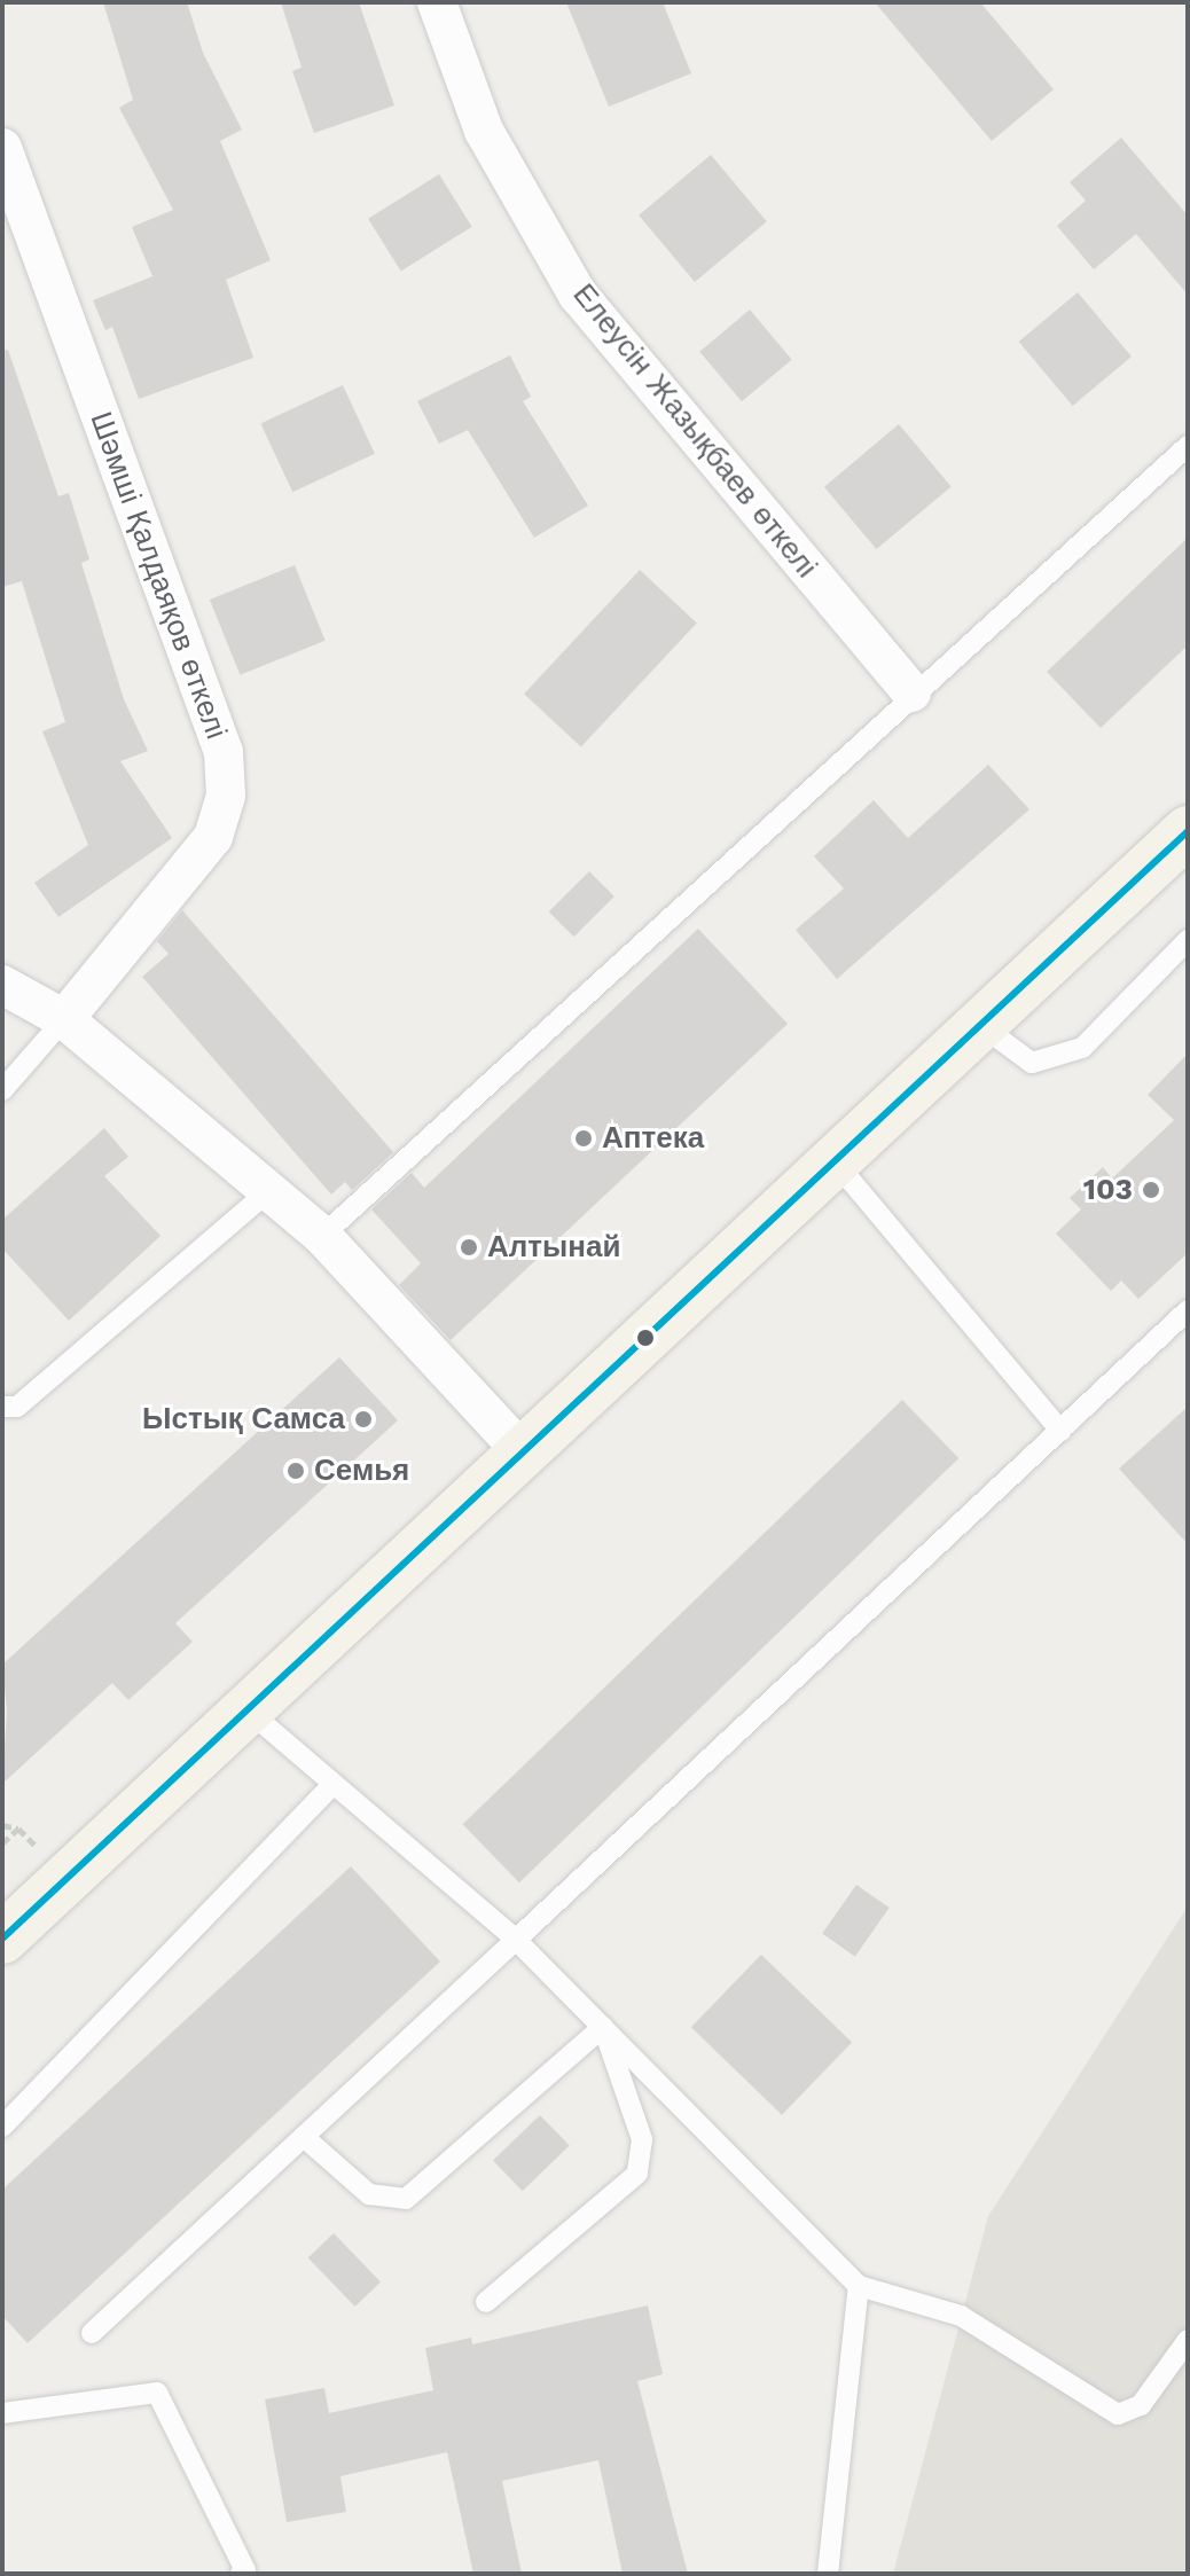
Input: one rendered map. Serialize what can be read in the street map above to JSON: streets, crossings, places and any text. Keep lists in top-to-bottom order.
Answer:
{
  "streets": {
    "street": ["Елеусін Жазықбаев өткелі", "Шәмші Қалдаяқов өткелі"]
  },
  "places": [
    "Аптека",
    "103",
    "Алтынай",
    "Ыстық Самса",
    "Семья"
  ]
}
